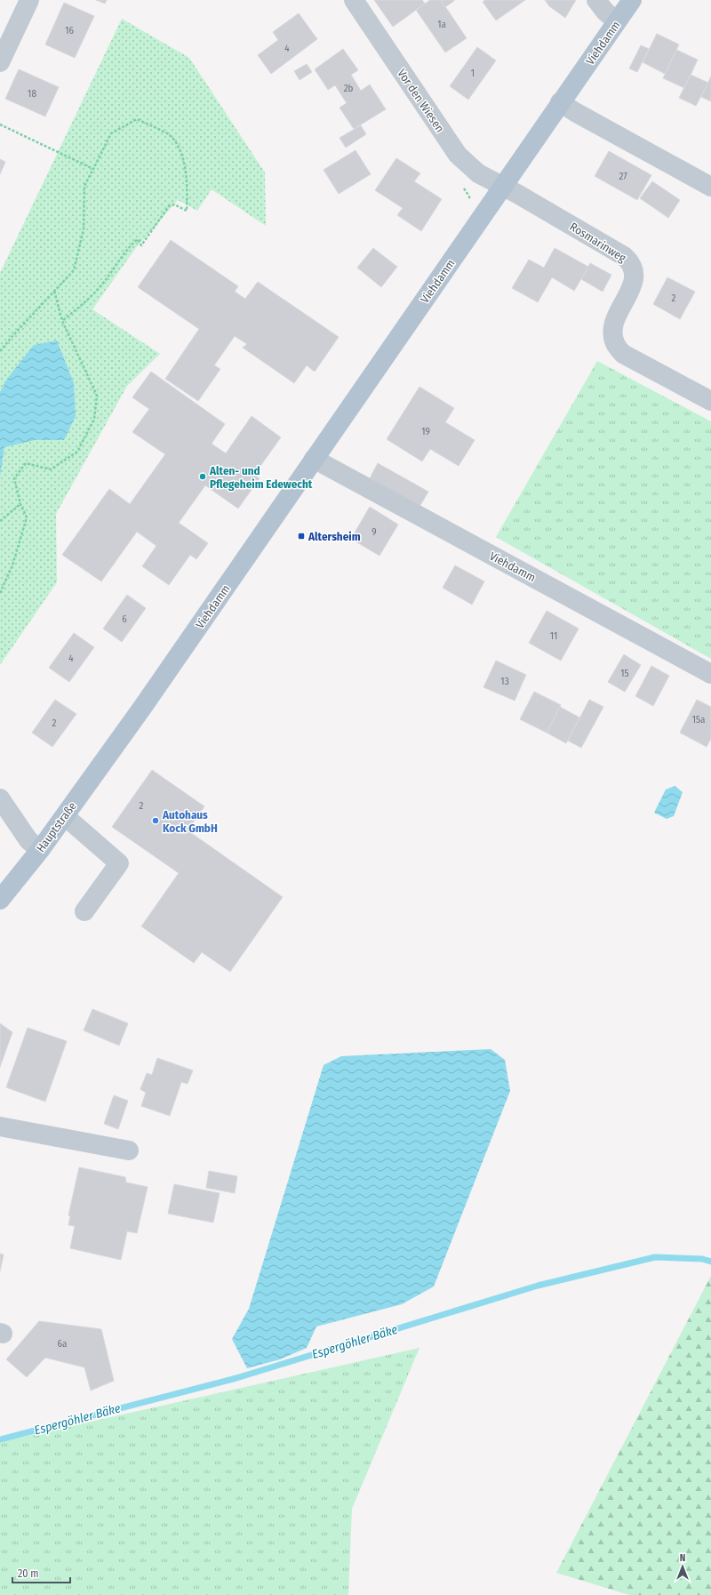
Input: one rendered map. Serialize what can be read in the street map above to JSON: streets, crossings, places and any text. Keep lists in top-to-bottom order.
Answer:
{
  "streets": {
    "main road": ["Viehdamm", "Hauptstraße"],
    "street": ["Vor den Wiesen", "Rosmarinweg"]
  },
  "crossings": [
    ["Viehdamm", "Vor den Wiesen"],
    ["Viehdamm", "Rosmarinweg"],
    ["Viehdamm", "Hauptstraße"],
    ["Vor den Wiesen", "Rosmarinweg"]
  ],
  "water": ["Espergöhler Bäke"],
  "places": {
    "other": ["Alten- und Pflegeheim Edewecht", "Autohaus Kock GmbH"],
    "transit": ["Altersheim"]
  },
  "house_numbers": [
    "1a",
    "16",
    "4",
    "1",
    "2b",
    "18",
    "27",
    "2",
    "19",
    "9",
    "6",
    "11",
    "4",
    "15",
    "13",
    "15a",
    "2",
    "2",
    "6a"
  ],
  "scale_bar": "20 m",
  "north": "top"
}
